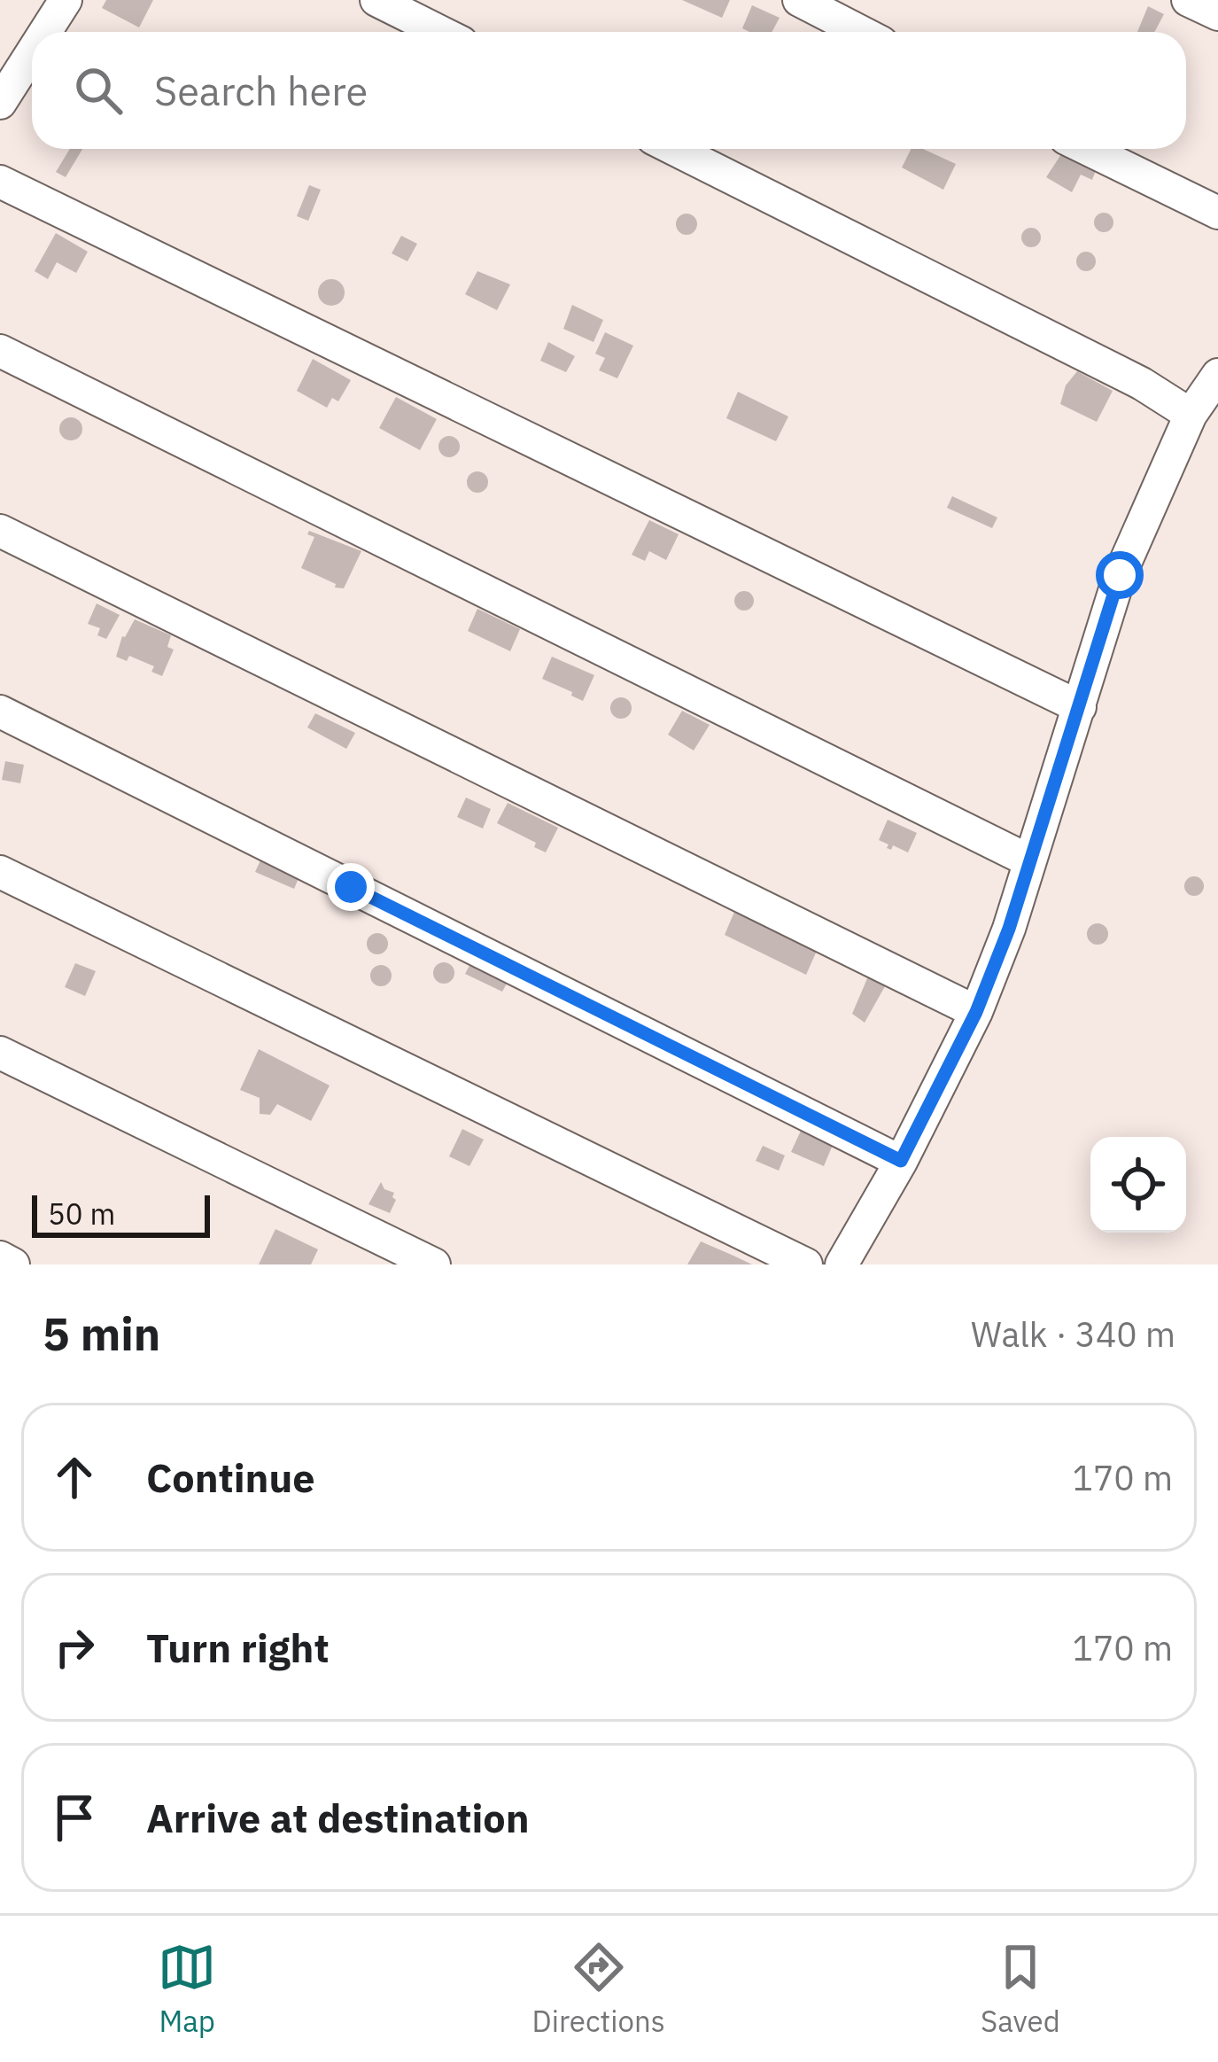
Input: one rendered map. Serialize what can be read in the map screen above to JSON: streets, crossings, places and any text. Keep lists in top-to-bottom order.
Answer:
{
  "scale_bar": "50 m",
  "page": {
    "search": "Search here",
    "scale": "50 m",
    "heading": ["5 min", "Walk · 340 m"],
    "list": [
      ["Continue", "170 m"],
      ["Turn right", "170 m"],
      "Arrive at destination"
    ],
    "nav": ["Map", "Directions", "Saved"]
  }
}
